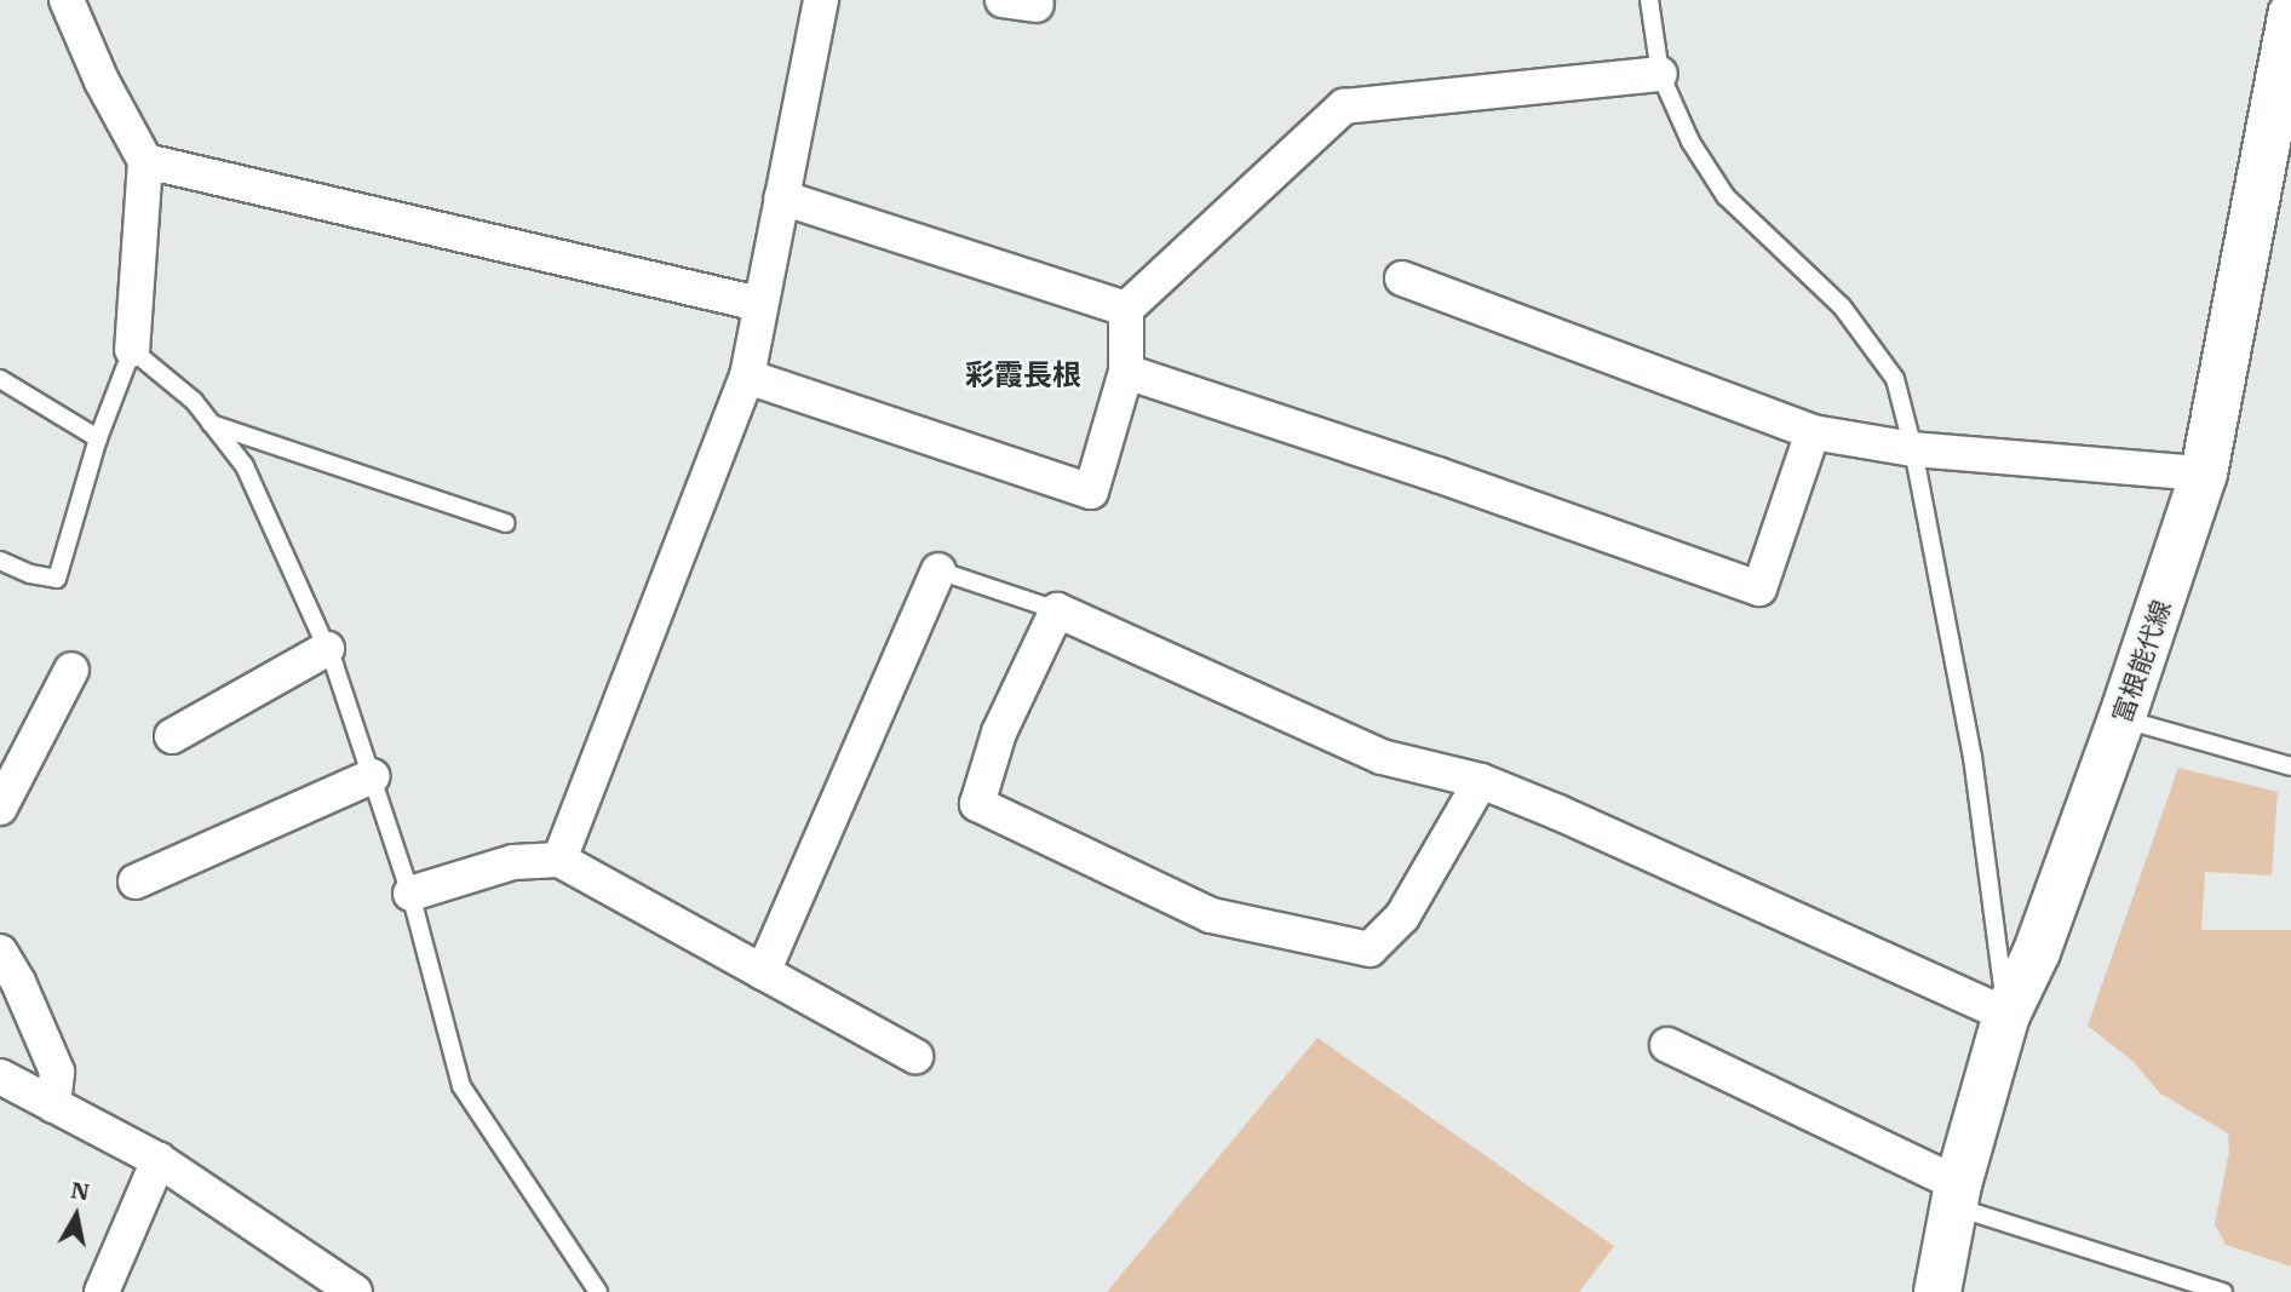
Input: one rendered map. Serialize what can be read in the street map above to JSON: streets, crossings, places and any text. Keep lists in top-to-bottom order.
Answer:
{
  "streets": {
    "main road": ["富根能代線"]
  },
  "districts": ["彩霞長根"],
  "north": "top"
}
